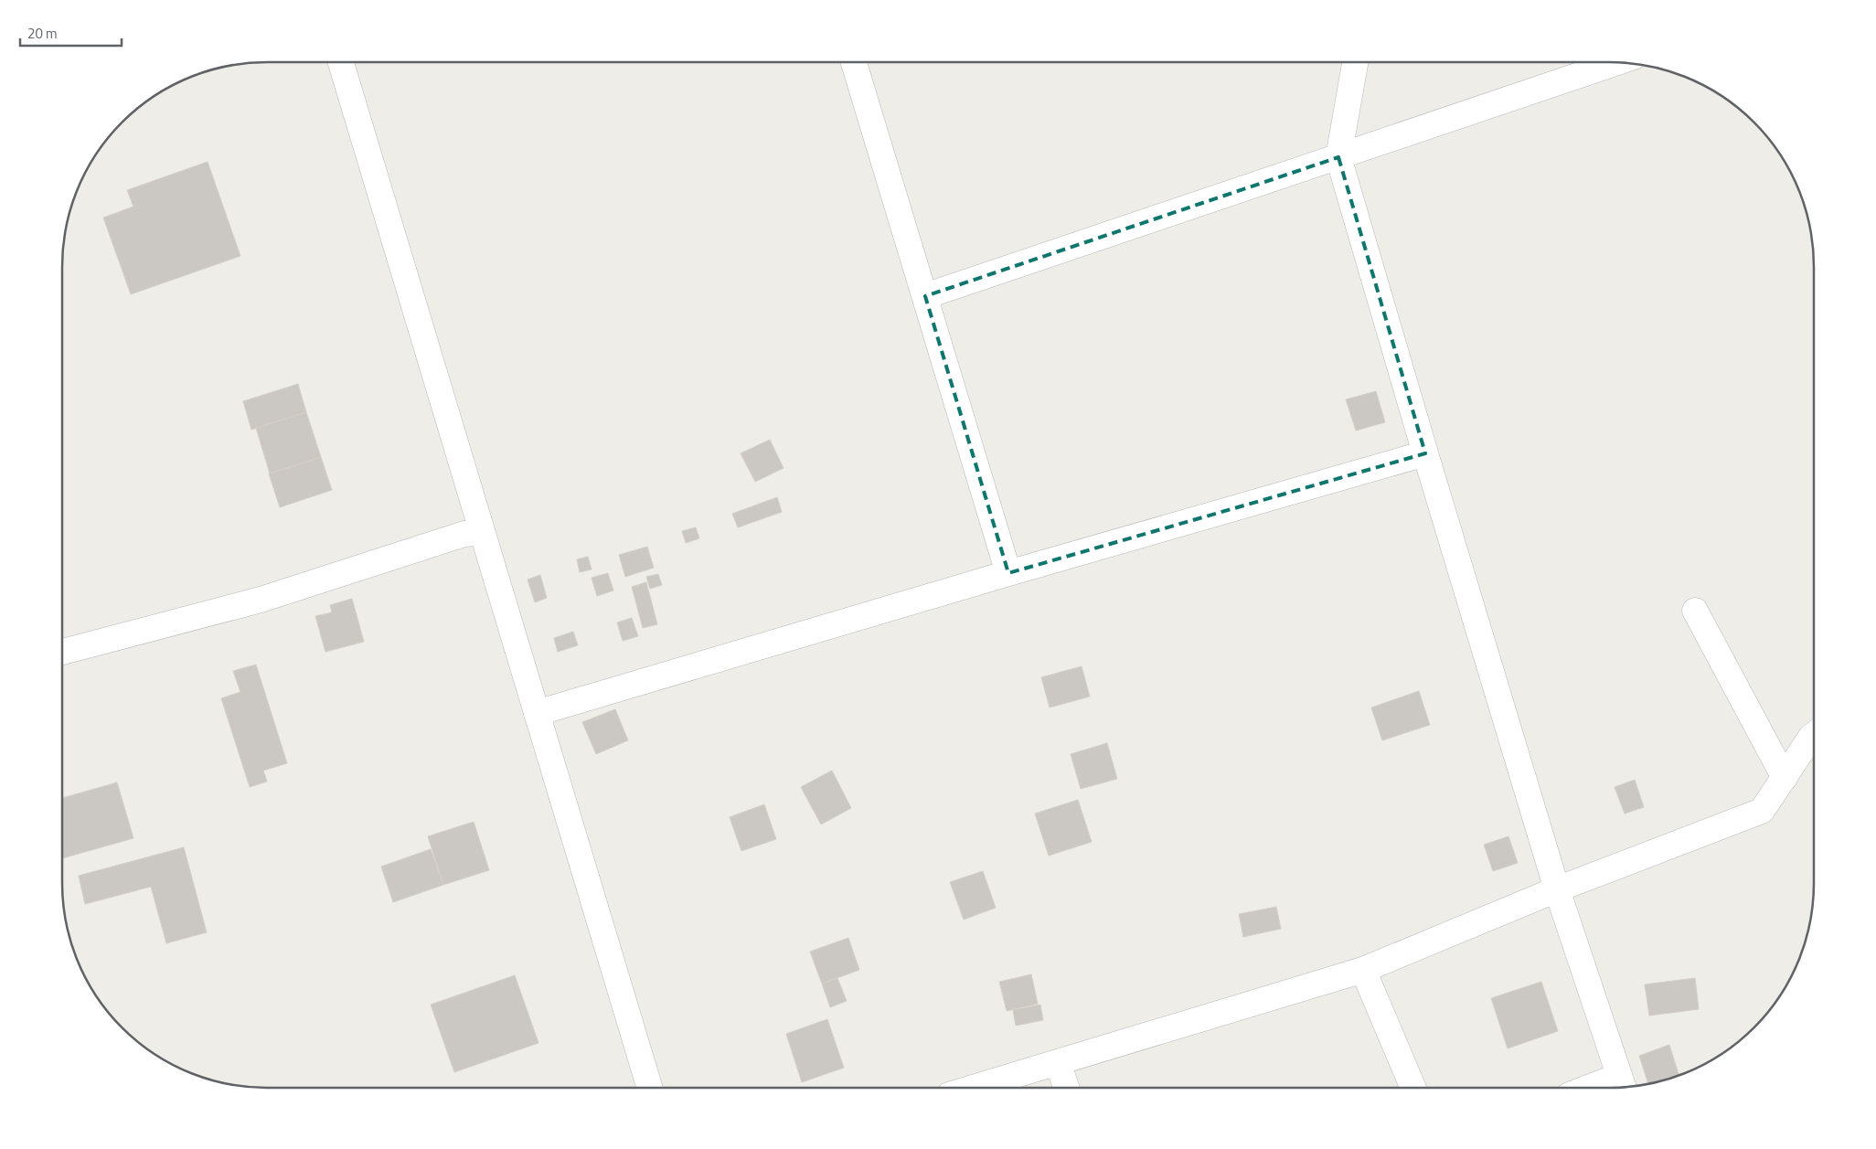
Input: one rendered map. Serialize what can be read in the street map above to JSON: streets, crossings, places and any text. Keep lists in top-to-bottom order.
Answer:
{
  "scale_bar": "20 m"
}
